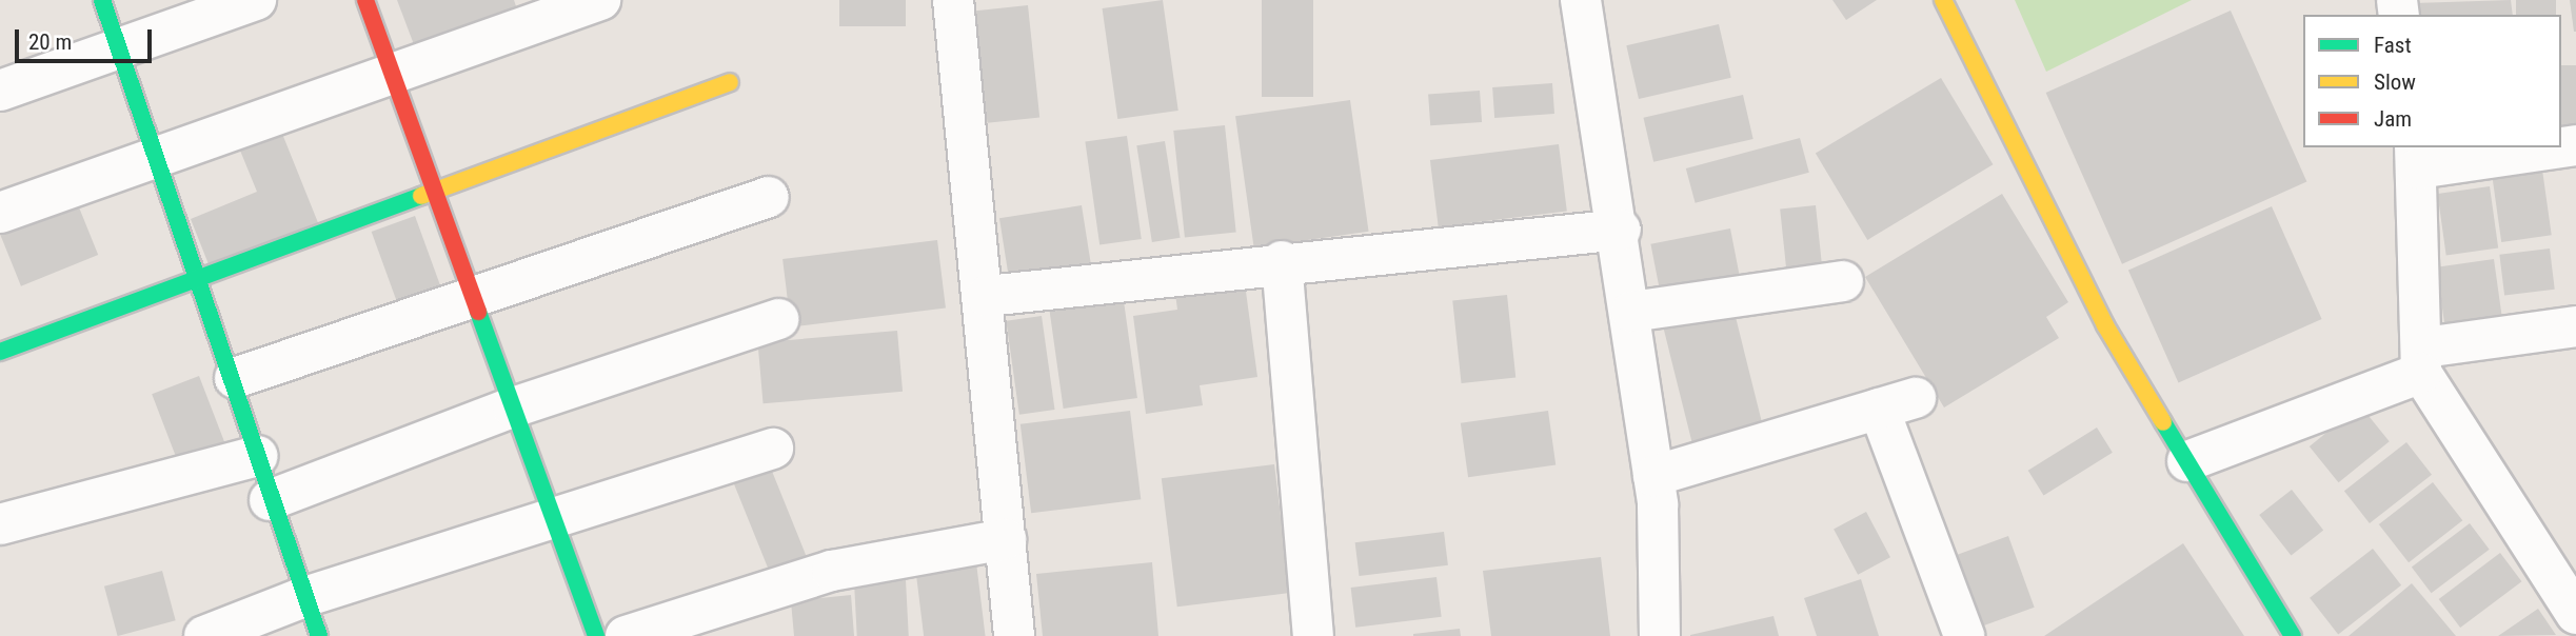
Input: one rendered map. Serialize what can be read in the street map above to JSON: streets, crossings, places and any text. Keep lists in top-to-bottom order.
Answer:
{
  "legend": ["Fast", "Slow", "Jam"],
  "scale_bar": "20 m"
}
